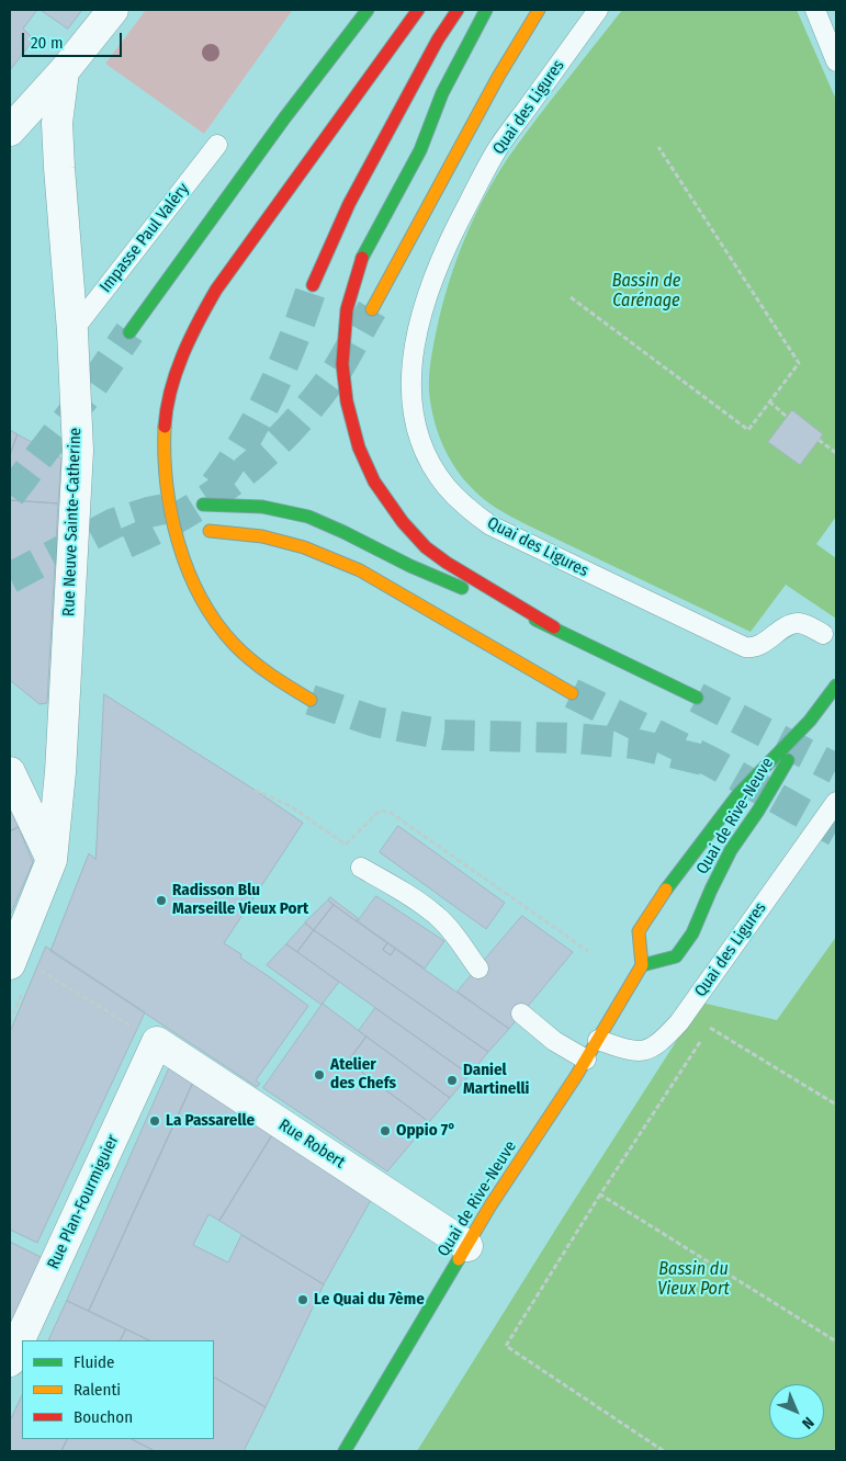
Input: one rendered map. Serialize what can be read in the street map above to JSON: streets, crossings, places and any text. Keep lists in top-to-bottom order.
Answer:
{
  "streets": {
    "main road": ["Quai de Rive-Neuve"],
    "street": ["Rue Neuve Sainte-Catherine", "Rue Robert", "Rue Plan-Fourmiguier"],
    "lane": ["Quai des Ligures", "Impasse Paul Valéry"]
  },
  "crossings": [
    ["Quai des Ligures", "Quai de Rive-Neuve"],
    ["Impasse Paul Valéry", "Rue Neuve Sainte-Catherine"],
    ["Quai de Rive-Neuve", "Rue Robert"],
    ["Rue Robert", "Rue Plan-Fourmiguier"]
  ],
  "water": ["Bassin de Carénage", "Bassin du Vieux Port"],
  "places": [
    "Radisson Blu Marseille Vieux Port",
    "Atelier des Chefs",
    "Daniel Martinelli",
    "La Passarelle",
    "Oppio 7°",
    "Le Quai du 7ème"
  ],
  "legend": ["Fluide", "Ralenti", "Bouchon"],
  "scale_bar": "20 m",
  "north": "bottom right"
}
